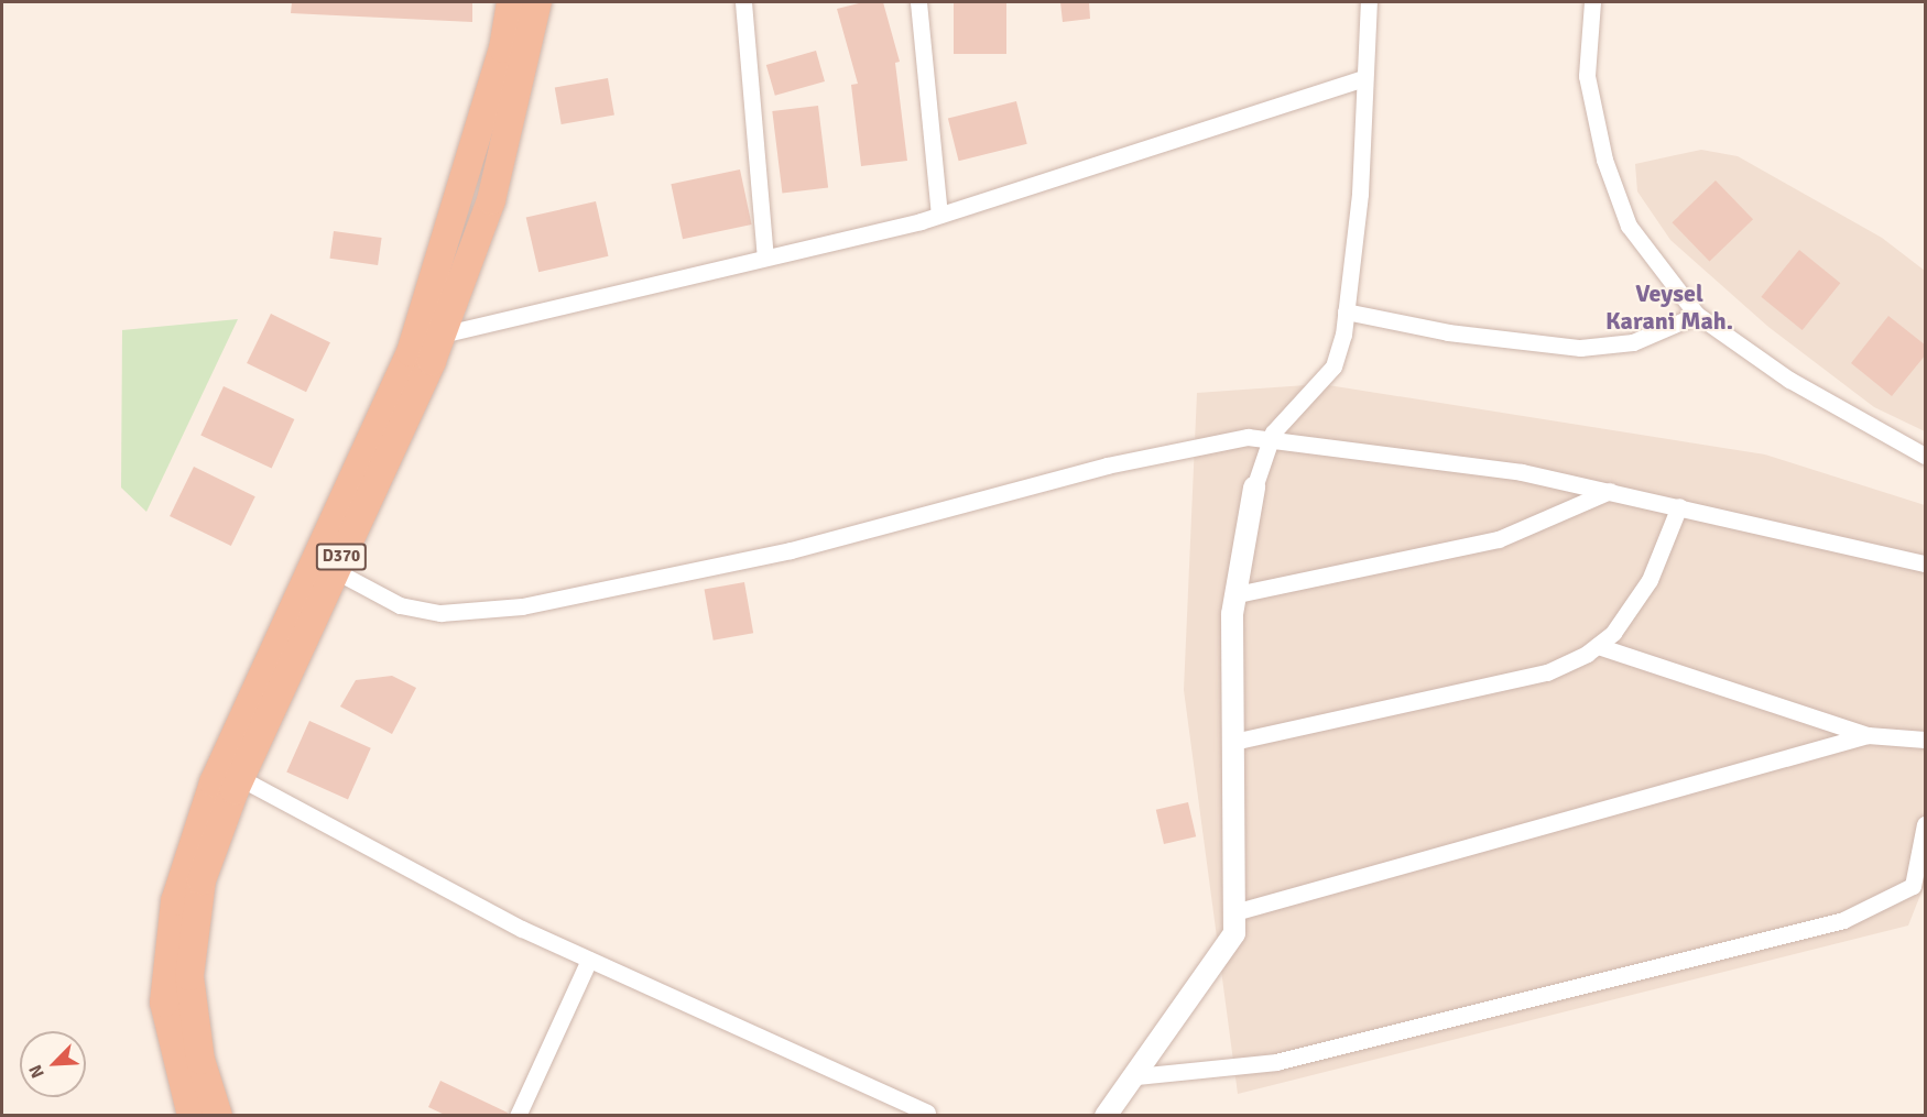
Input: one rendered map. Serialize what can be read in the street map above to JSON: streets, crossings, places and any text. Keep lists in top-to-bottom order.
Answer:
{
  "streets": {
    "highway": ["D370"]
  },
  "districts": ["Veysel Karani Mah."],
  "north": "bottom left"
}
